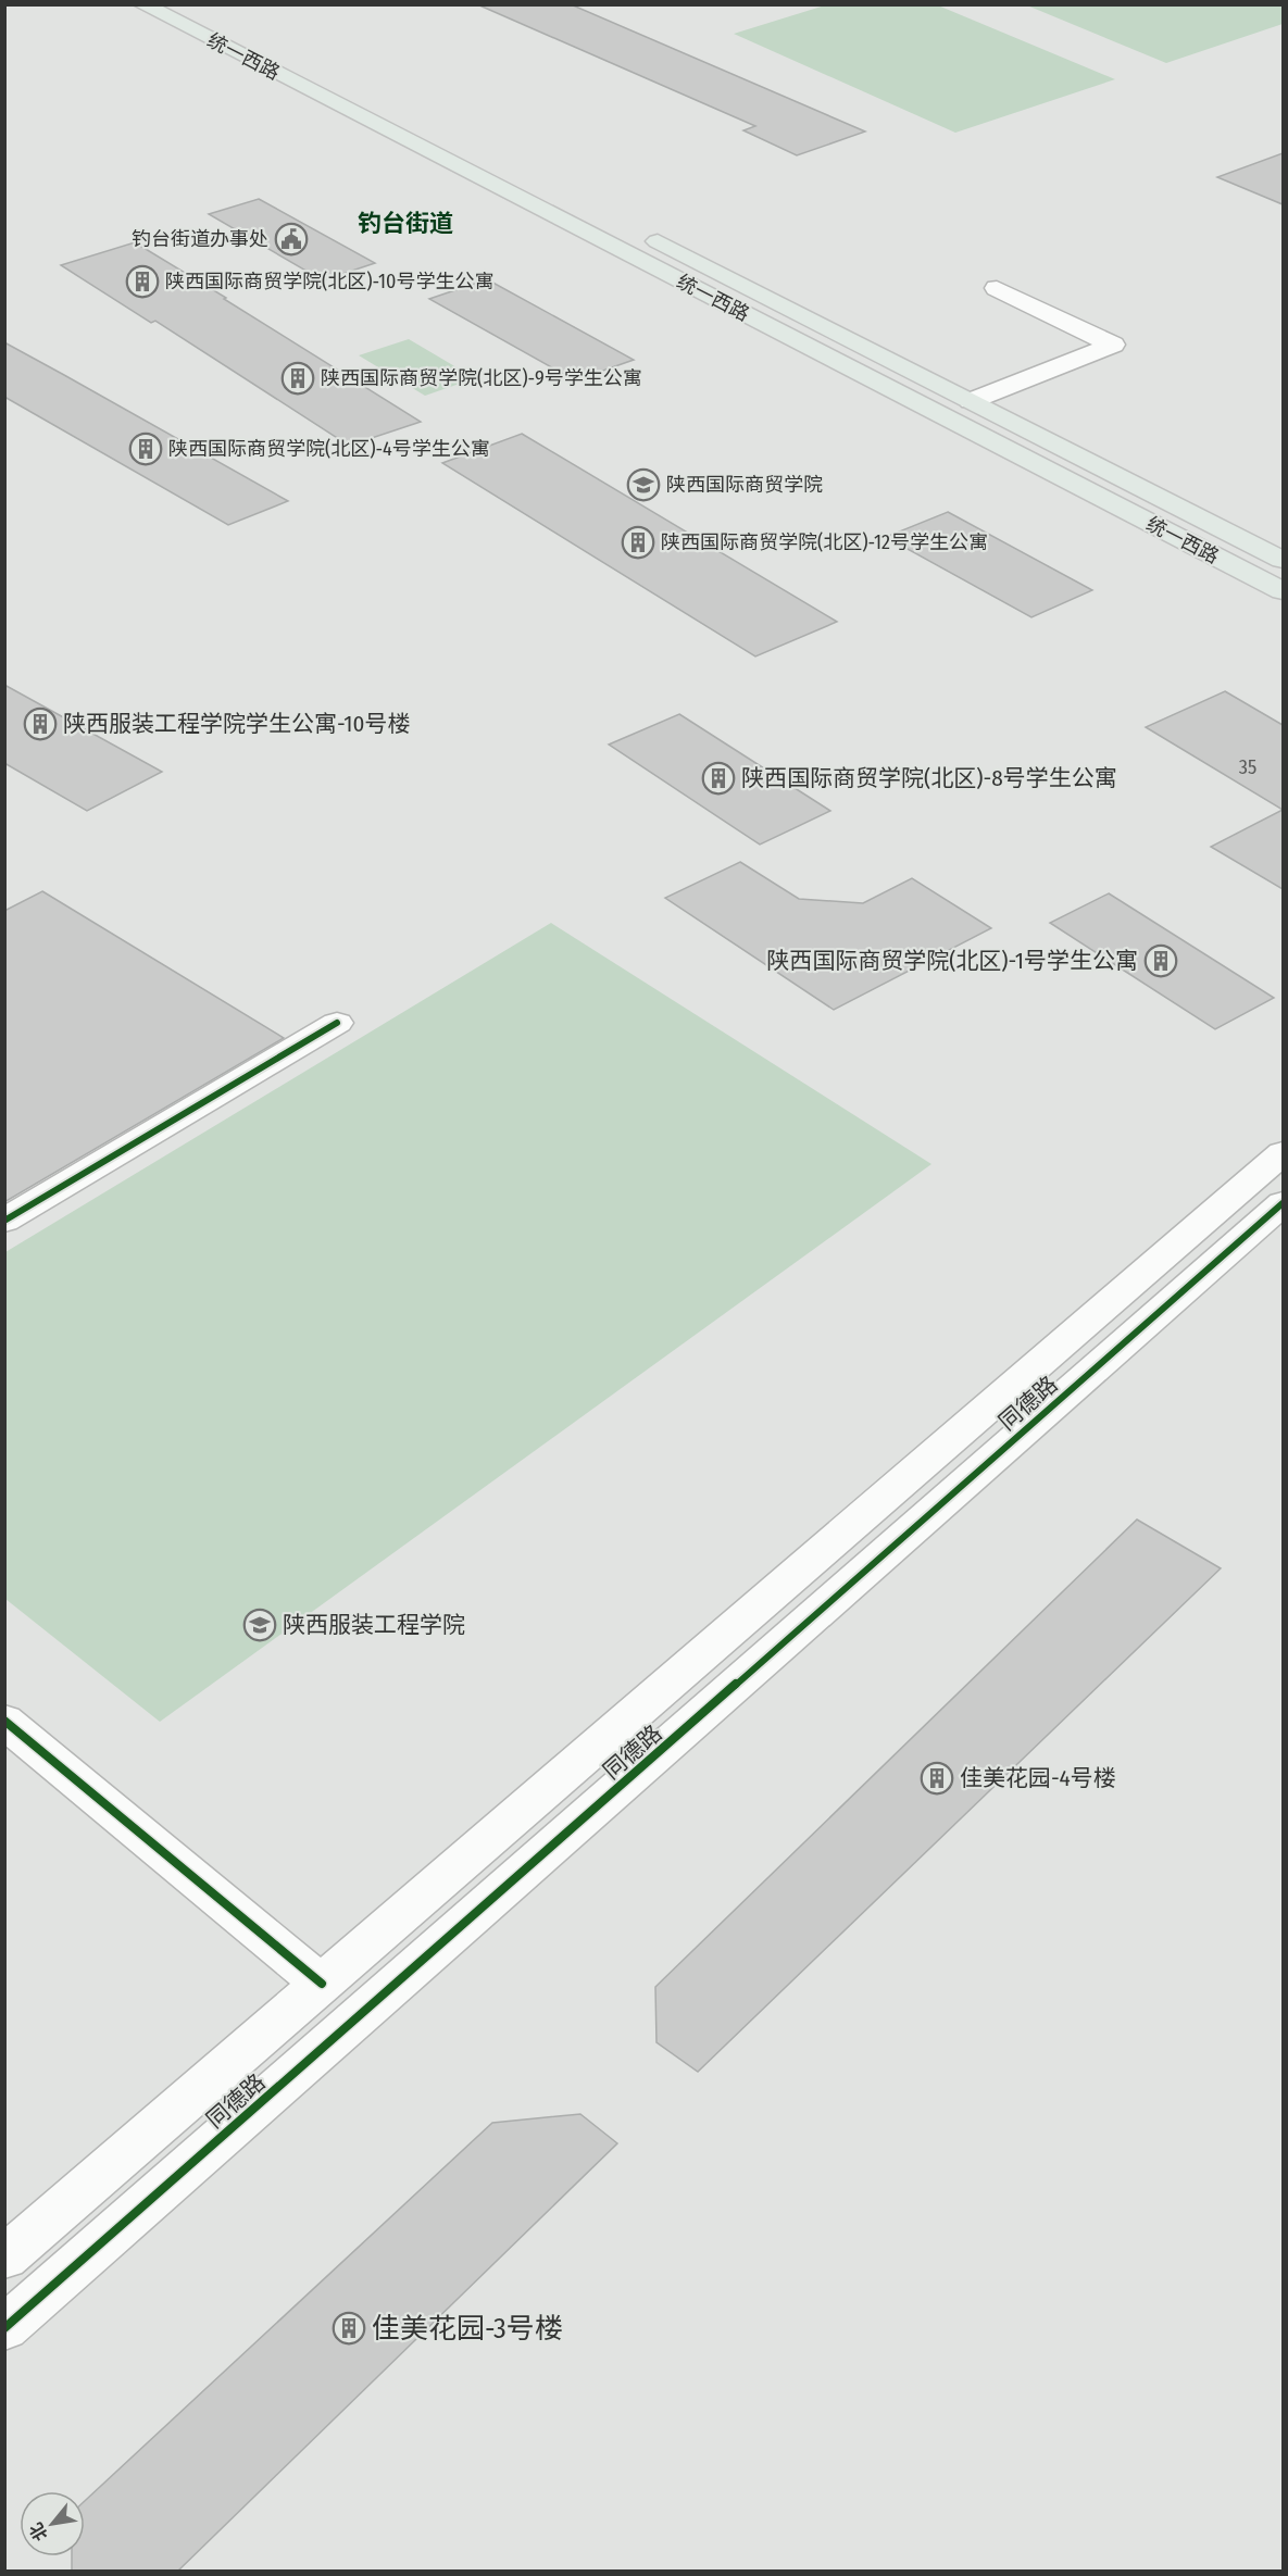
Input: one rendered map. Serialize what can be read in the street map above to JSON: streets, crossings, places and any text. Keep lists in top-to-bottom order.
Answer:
{
  "streets": {
    "main road": ["统一西路"],
    "street": ["同德路"]
  },
  "districts": ["钓台街道"],
  "places": {
    "public building": ["钓台街道办事处"],
    "building": [
      "陕西国际商贸学院(北区)-10号学生公寓",
      "陕西国际商贸学院(北区)-9号学生公寓",
      "陕西国际商贸学院(北区)-4号学生公寓",
      "陕西国际商贸学院(北区)-12号学生公寓",
      "陕西服装工程学院学生公寓-10号楼",
      "陕西国际商贸学院(北区)-8号学生公寓",
      "陕西国际商贸学院(北区)-1号学生公寓",
      "佳美花园-4号楼",
      "佳美花园-3号楼"
    ],
    "school or university": ["陕西国际商贸学院", "陕西服装工程学院"]
  },
  "house_numbers": ["35"],
  "north": "bottom left"
}
